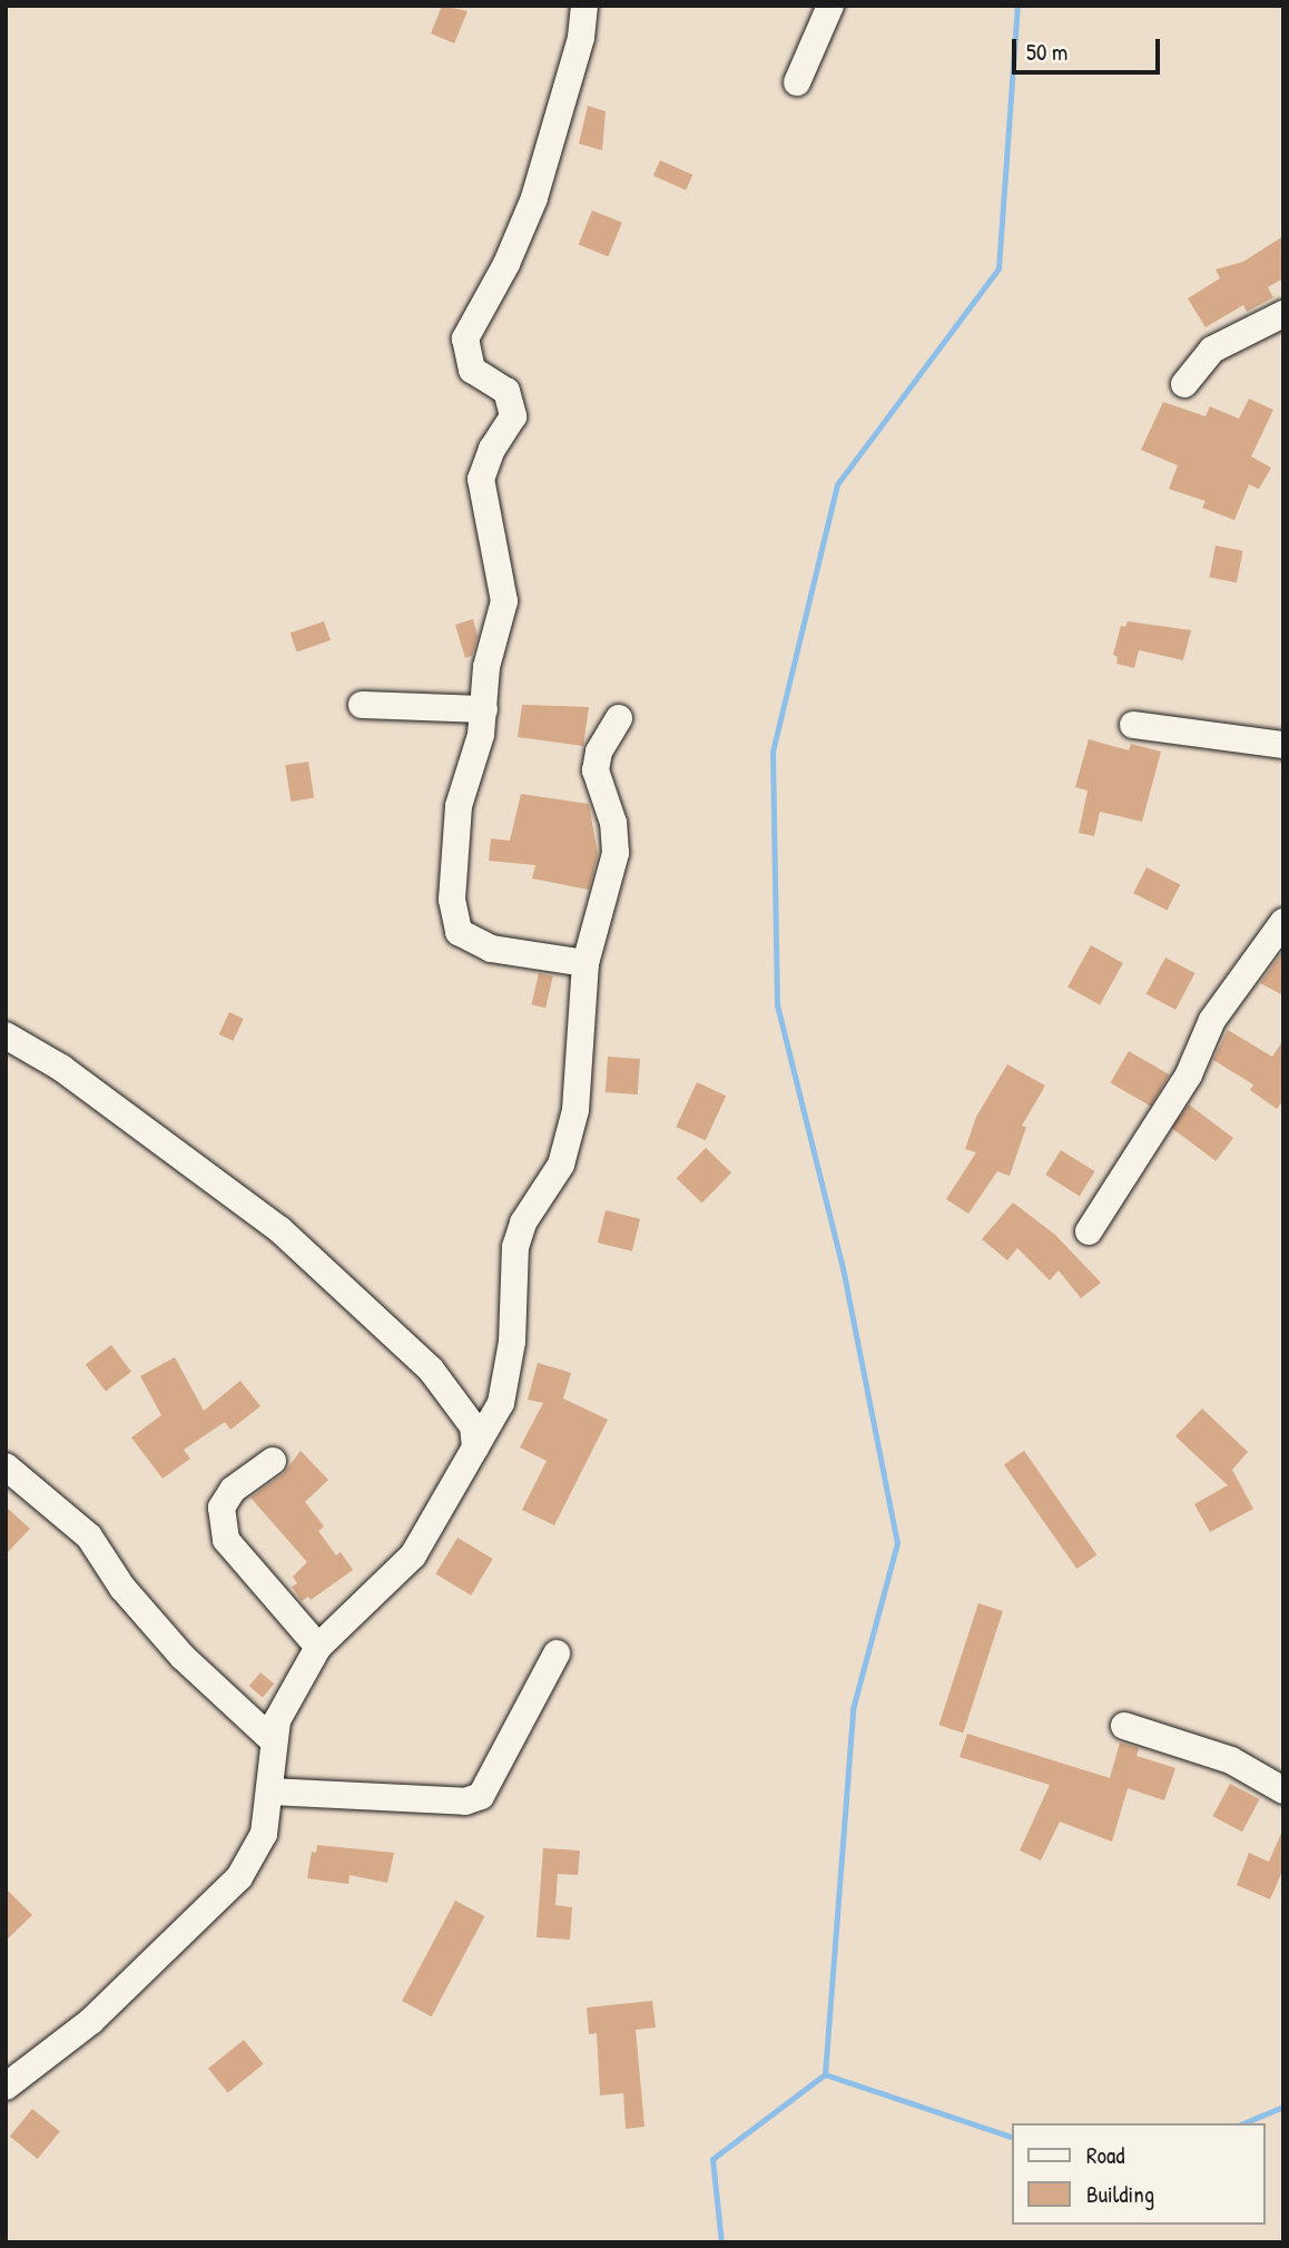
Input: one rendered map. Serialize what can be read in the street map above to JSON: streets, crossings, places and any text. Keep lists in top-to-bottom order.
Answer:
{
  "legend": ["Road", "Building"],
  "scale_bar": "50 m"
}
